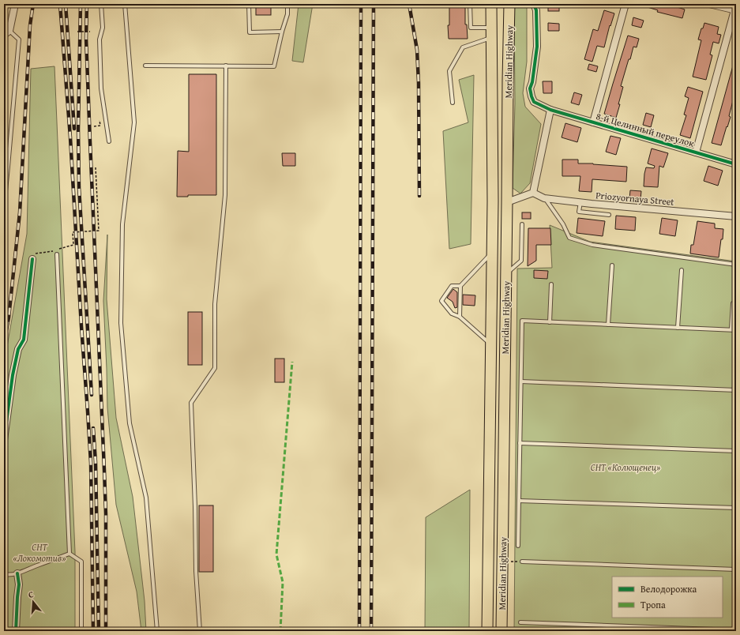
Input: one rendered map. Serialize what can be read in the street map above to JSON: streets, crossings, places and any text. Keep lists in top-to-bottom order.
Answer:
{
  "streets": {
    "main road": ["Meridian Highway"],
    "street": ["8-й Целинный переулок", "Priozyornaya Street"]
  },
  "parks": ["СНТ «Колющенец»", "СНТ «Локомотив»"],
  "legend": ["Велодорожка", "Тропа"],
  "north": "top"
}
